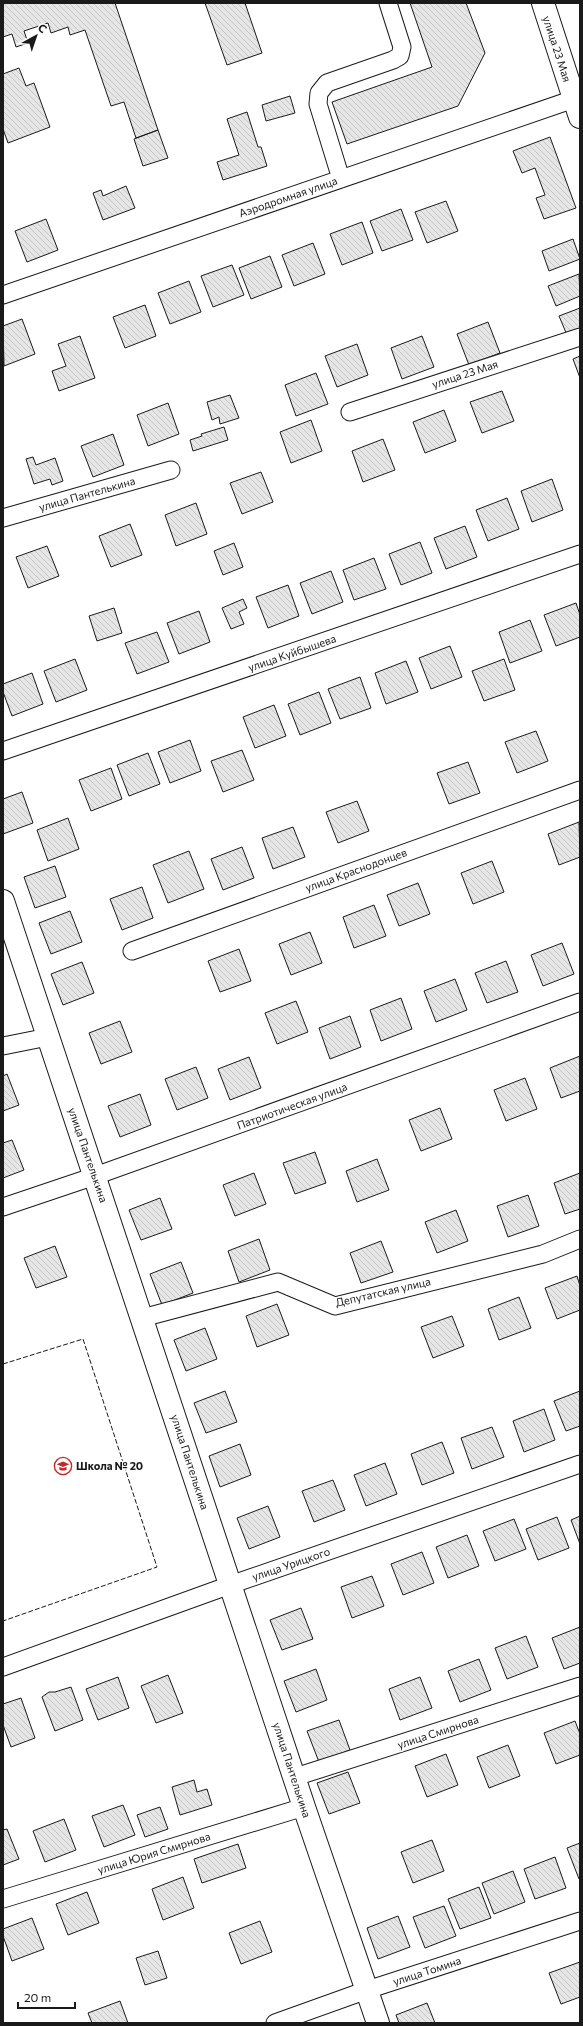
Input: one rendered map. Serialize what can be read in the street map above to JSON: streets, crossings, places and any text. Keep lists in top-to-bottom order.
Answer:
{
  "streets": {
    "main road": ["улица 23 Мая", "улица Пантелькина"],
    "street": [
      "Аэродромная улица",
      "улица Куйбышева",
      "улица Краснодонцев",
      "Патриотическая улица",
      "Депутатская улица",
      "улица Урицкого",
      "улица Смирнова",
      "улица Юрия Смирнова",
      "улица Томина"
    ]
  },
  "crossings": [
    ["улица 23 Мая", "Аэродромная улица"],
    ["улица Пантелькина", "Патриотическая улица"],
    ["улица Пантелькина", "Депутатская улица"],
    ["улица Пантелькина", "улица Урицкого"],
    ["улица Пантелькина", "улица Смирнова"],
    ["улица Пантелькина", "улица Юрия Смирнова"],
    ["улица Пантелькина", "улица Томина"]
  ],
  "places": {
    "school or university": ["Школа № 20"]
  },
  "scale_bar": "20 m",
  "north": "top right"
}
